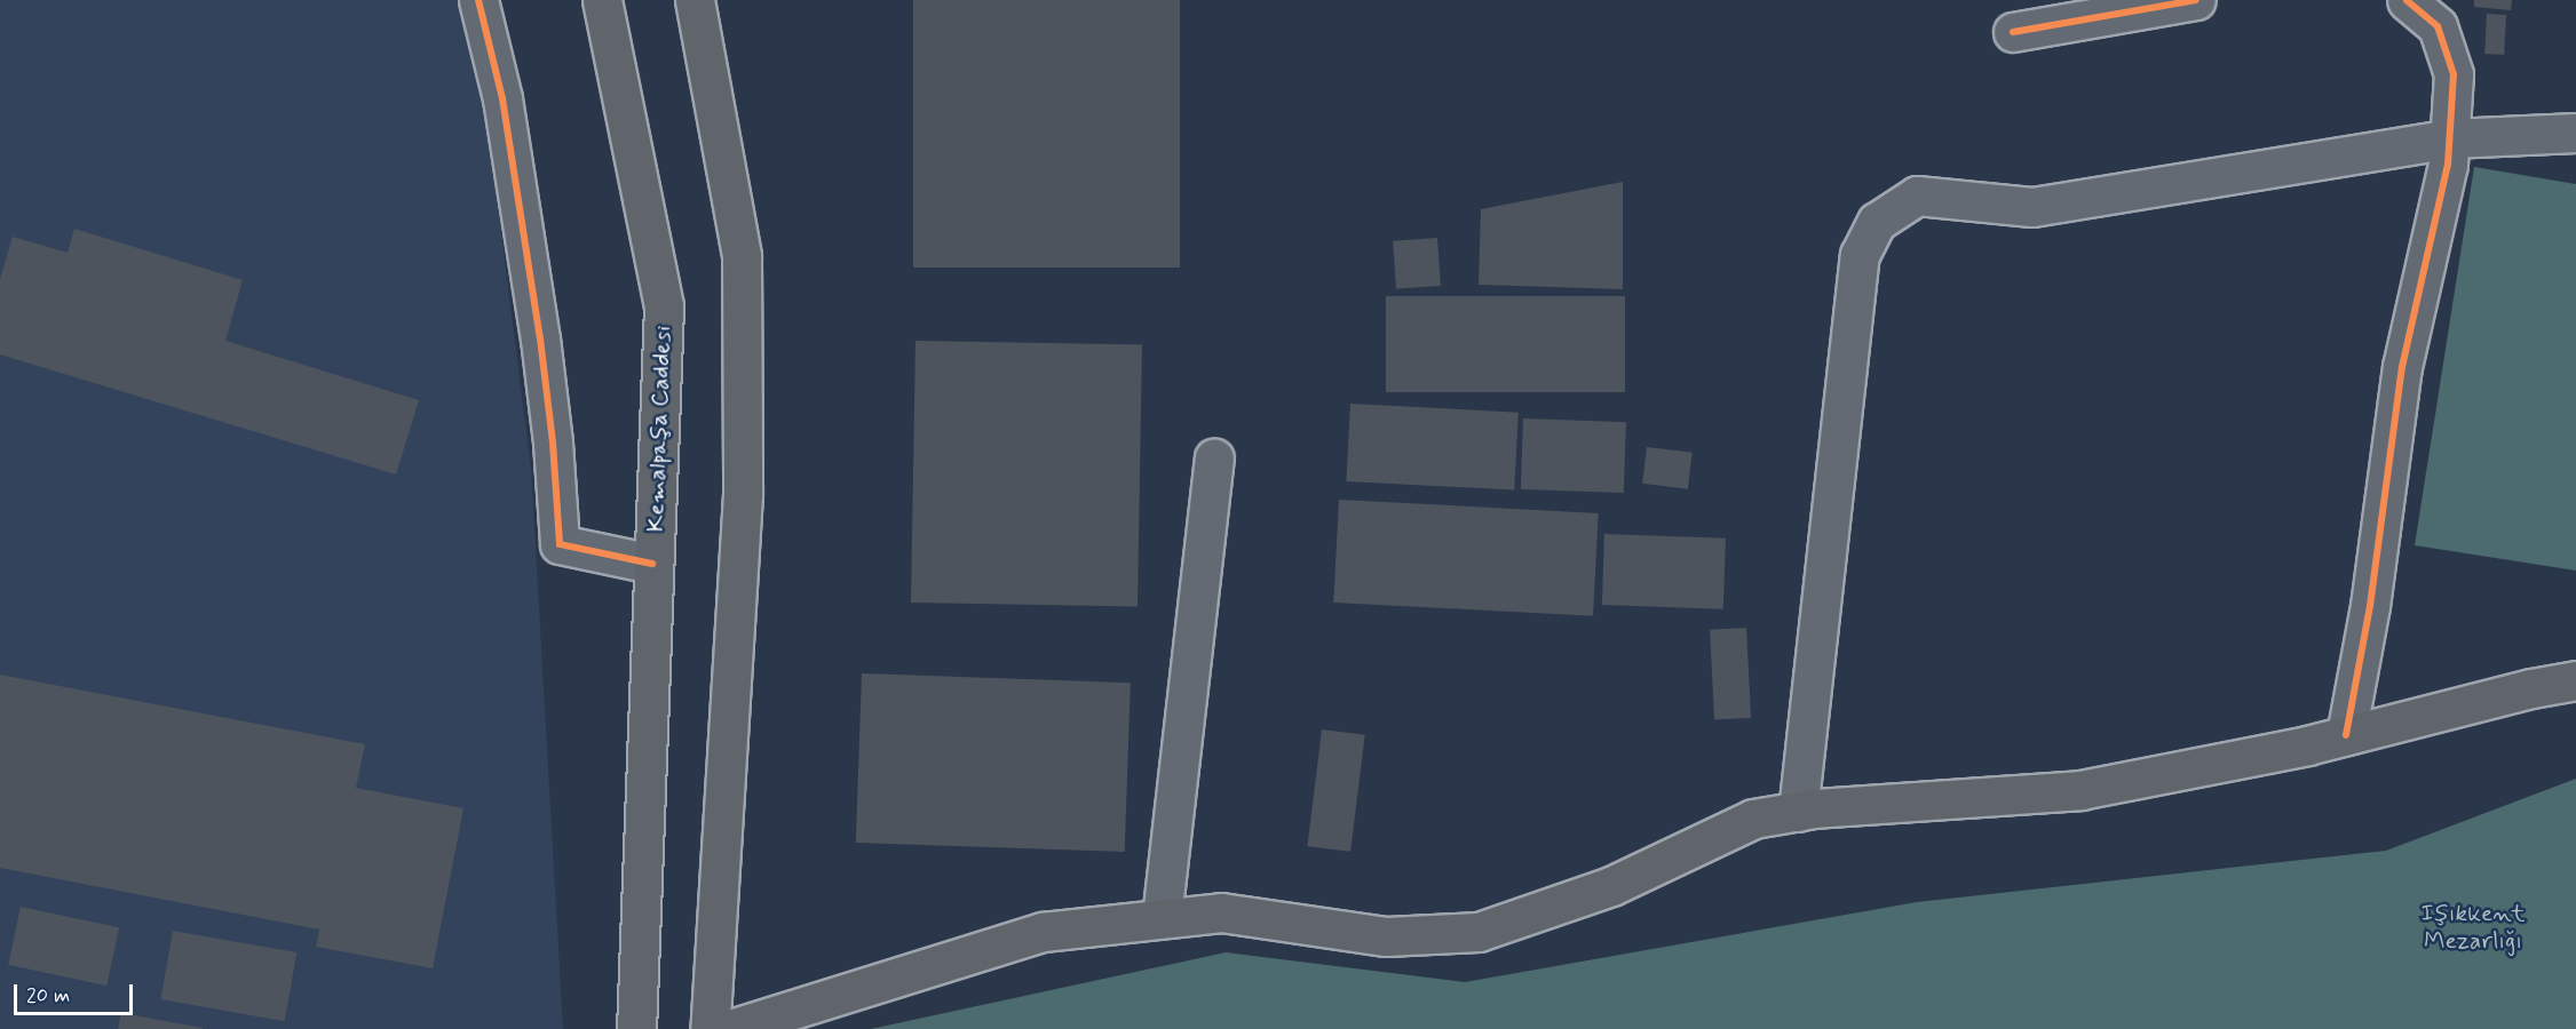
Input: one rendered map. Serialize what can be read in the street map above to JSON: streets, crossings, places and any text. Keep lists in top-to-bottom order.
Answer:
{
  "streets": {
    "main road": ["Kemalpaşa Caddesi"]
  },
  "parks": ["Işıkkent Mezarlığı"],
  "scale_bar": "20 m"
}
